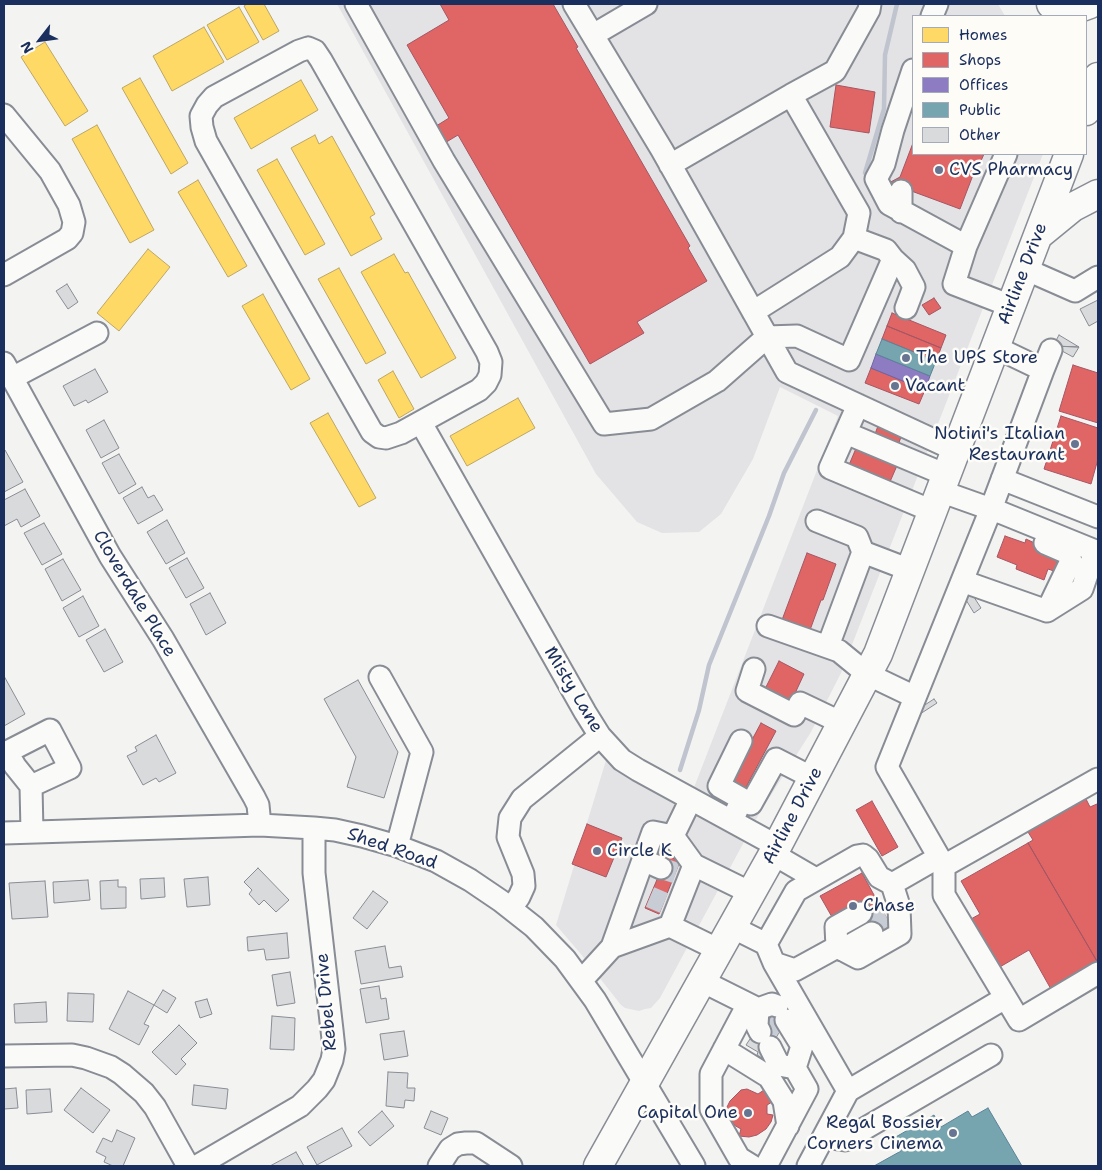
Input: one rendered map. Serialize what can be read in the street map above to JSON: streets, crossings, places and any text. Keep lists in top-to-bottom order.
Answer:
{
  "streets": {
    "main road": ["Airline Drive"],
    "street": [
      "Cloverdale Place",
      "Misty Lane",
      "Shed Road",
      "Rebel Drive"
    ]
  },
  "crossings": [
    ["Airline Drive", "Misty Lane"],
    ["Airline Drive", "Shed Road"],
    ["Cloverdale Place", "Shed Road"],
    ["Shed Road", "Rebel Drive"]
  ],
  "places": [
    "CVS Pharmacy",
    "The UPS Store",
    "Vacant",
    "Notini's Italian Restaurant",
    "Circle K",
    "Chase",
    "Capital One",
    "Regal Bossier Corners Cinema"
  ],
  "legend": [
    "Homes",
    "Shops",
    "Offices",
    "Public",
    "Other"
  ],
  "north": "bottom left"
}
